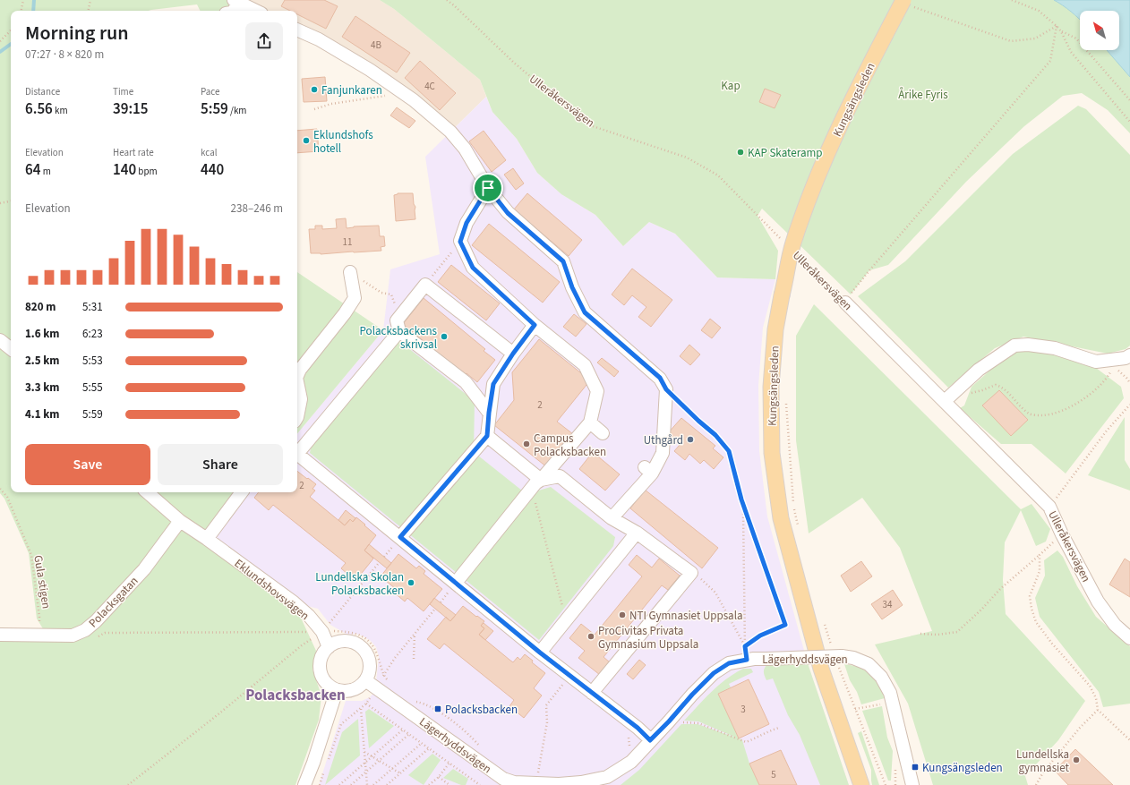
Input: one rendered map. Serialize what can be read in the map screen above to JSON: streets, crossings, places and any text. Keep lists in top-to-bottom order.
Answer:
{
  "streets": {
    "main road": ["Kungsängsleden"],
    "street": [
      "Ulleråkersvägen",
      "Eklundshovsvägen",
      "Polacksgatan",
      "Lägerhyddsvägen"
    ],
    "path": ["Gula stigen"]
  },
  "crossings": [
    ["Gula stigen", "Polacksgatan"],
    ["Eklundshovsvägen", "Polacksgatan"],
    ["Eklundshovsvägen", "Lägerhyddsvägen"]
  ],
  "districts": ["Polacksbacken"],
  "parks": ["Kap", "Årike Fyris"],
  "places": {
    "other": [
      "Fanjunkaren",
      "Eklundshofs hotell",
      "KAP Skateramp",
      "Polacksbackens skrivsal",
      "Uthgård",
      "Campus Polacksbacken",
      "Lundellska Skolan Polacksbacken",
      "NTI Gymnasiet Uppsala",
      "ProCivitas Privata Gymnasium Uppsala",
      "Lundellska gymnasiet"
    ],
    "transit": ["Polacksbacken", "Kungsängsleden"]
  },
  "house_numbers": [
    "4B",
    "4C",
    "11",
    "2",
    "2",
    "34",
    "3",
    "5"
  ],
  "north": "top left",
  "page": {
    "heading": ["Morning run", "07:27 · 8 × 820 m"],
    "stats": [
      ["Distance", "6.56 km"],
      ["Time", "39:15"],
      ["Pace", "5:59 /km"],
      ["Elevation", "64 m"],
      ["Heart rate", "140 bpm"],
      ["kcal", "440"]
    ],
    "chart": ["Elevation", "238–246 m"],
    "list": [
      {
        "name": "820 m",
        "note": "5:31"
      },
      {
        "name": "1.6 km",
        "note": "6:23"
      },
      {
        "name": "2.5 km",
        "note": "5:53"
      },
      {
        "name": "3.3 km",
        "note": "5:55"
      },
      {
        "name": "4.1 km",
        "note": "5:59"
      }
    ],
    "buttons": ["Save", "Share"]
  }
}
